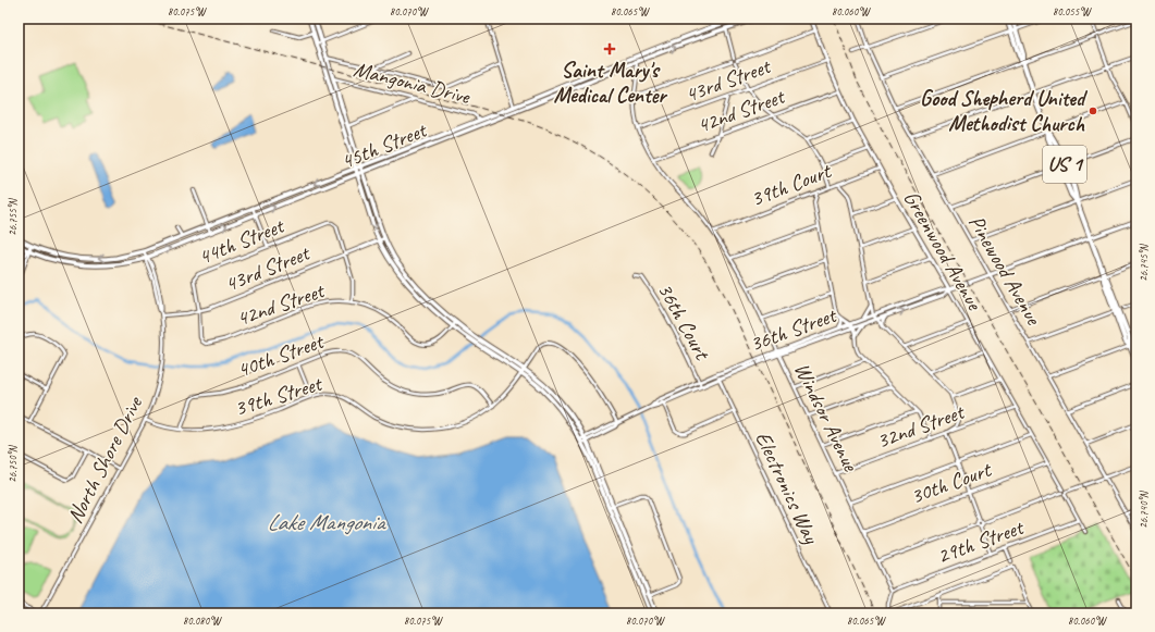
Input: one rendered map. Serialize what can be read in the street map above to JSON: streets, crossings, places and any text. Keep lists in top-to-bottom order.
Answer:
{
  "streets": {
    "main road": ["45th Street", "US 1"],
    "street": [
      "43rd Street",
      "Mangonia Drive",
      "42nd Street",
      "39th Court",
      "44th Street",
      "Greenwood Avenue",
      "Pinewood Avenue",
      "36th Court",
      "36th Street",
      "40th Street",
      "39th Street",
      "Windsor Avenue",
      "32nd Street",
      "North Shore Drive",
      "30th Court",
      "Electronics Way",
      "29th Street"
    ]
  },
  "crossings": [
    ["43rd Street", "42nd Street"],
    ["43rd Street", "44th Street"],
    ["43rd Street", "Greenwood Avenue"],
    ["43rd Street", "Windsor Avenue"],
    ["43rd Street", "North Shore Drive"],
    ["Mangonia Drive", "45th Street"],
    ["42nd Street", "44th Street"],
    ["42nd Street", "Greenwood Avenue"],
    ["42nd Street", "Windsor Avenue"],
    ["45th Street", "Windsor Avenue"],
    ["45th Street", "North Shore Drive"],
    ["US 1", "36th Street"],
    ["39th Court", "Greenwood Avenue"],
    ["39th Court", "Windsor Avenue"],
    ["Greenwood Avenue", "36th Street"],
    ["Greenwood Avenue", "32nd Street"],
    ["Greenwood Avenue", "30th Court"],
    ["Greenwood Avenue", "29th Street"],
    ["Pinewood Avenue", "36th Street"],
    ["36th Court", "36th Street"],
    ["36th Street", "39th Street"],
    ["36th Street", "Windsor Avenue"],
    ["36th Street", "Electronics Way"],
    ["40th Street", "39th Street"],
    ["39th Street", "North Shore Drive"],
    ["Windsor Avenue", "32nd Street"],
    ["Windsor Avenue", "30th Court"],
    ["Windsor Avenue", "29th Street"]
  ],
  "water": ["Lake Mangonia"],
  "places": {
    "health": ["Saint Mary's Medical Center"],
    "other": ["Good Shepherd United Methodist Church"]
  },
  "coordinates": [
    "80.075°W",
    "80.070°W",
    "80.065°W",
    "80.060°W",
    "80.055°W",
    "26.755°N",
    "26.745°N",
    "26.750°N",
    "26.740°N",
    "80.080°W"
  ]
}
